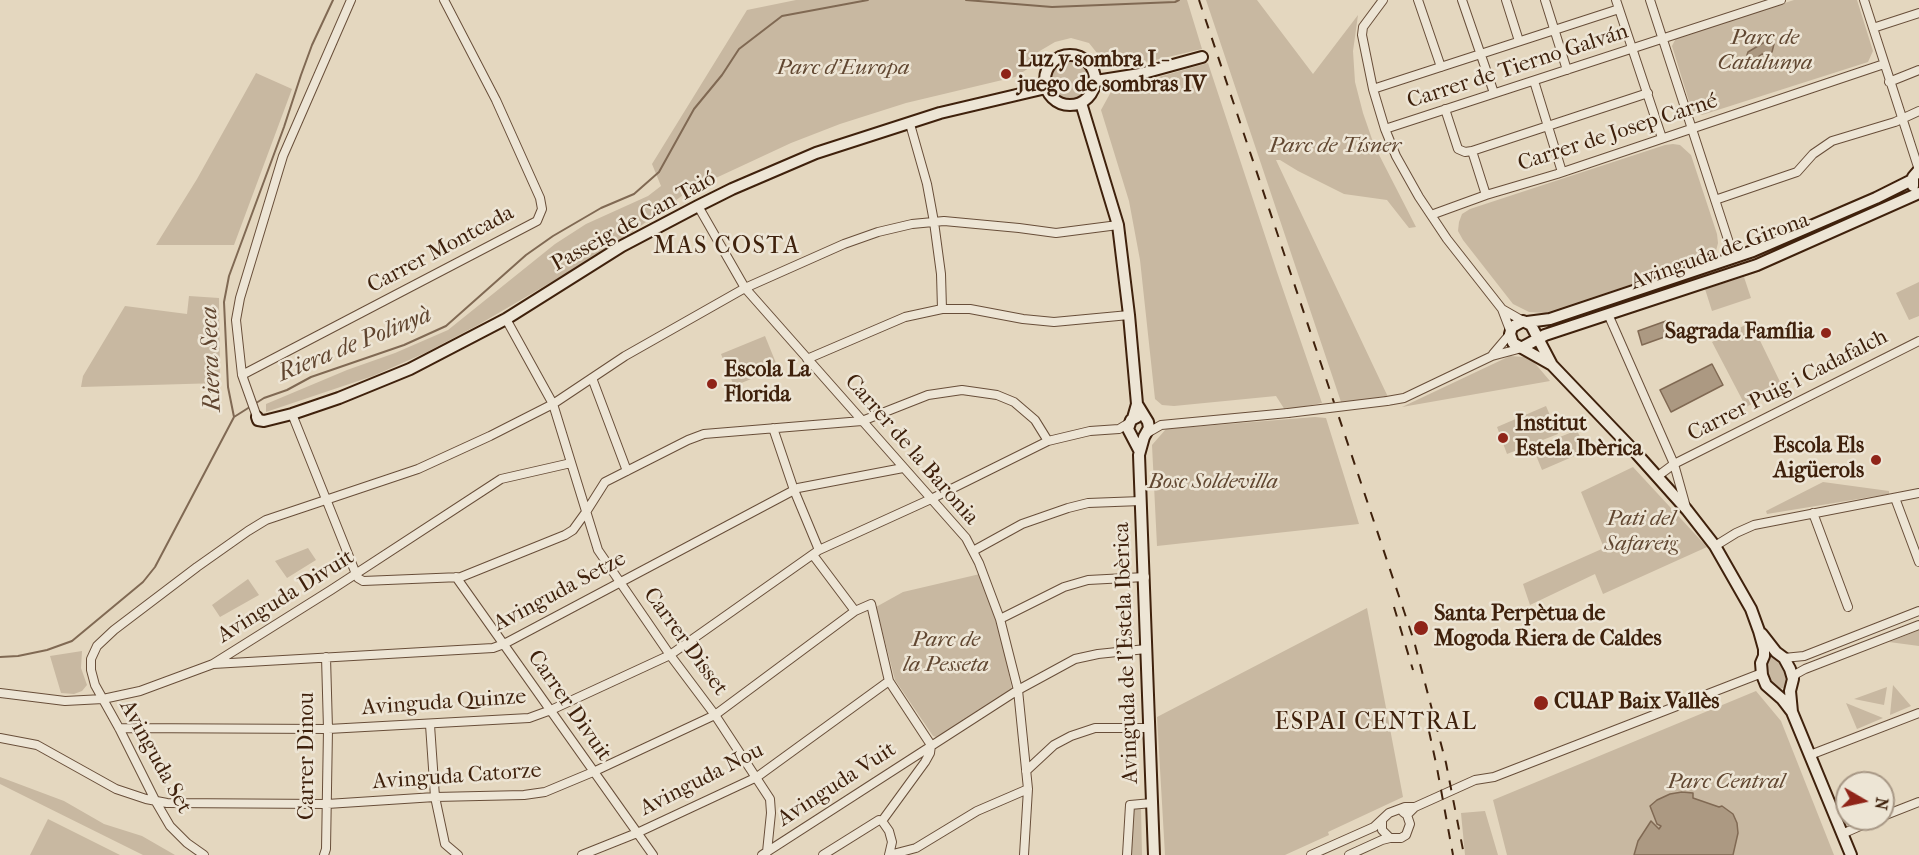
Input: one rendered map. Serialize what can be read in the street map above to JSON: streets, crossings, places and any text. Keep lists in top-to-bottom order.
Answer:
{
  "streets": {
    "main road": ["Passeig de Can Taió", "Avinguda de Girona", "Avinguda de l'Estela Ibèrica"],
    "street": [
      "Carrer de Tierno Galván",
      "Carrer de Josep Carné",
      "Carrer Montcada",
      "Carrer Puig i Cadafalch",
      "Carrer de la Baronia",
      "Avinguda Setze",
      "Avinguda Divuit",
      "Carrer Disset",
      "Avinguda Quinze",
      "Carrer Divuit",
      "Carrer Dinou",
      "Avinguda Set",
      "Avinguda Catorze",
      "Avinguda Nou",
      "Avinguda Vuit"
    ]
  },
  "crossings": [
    ["Passeig de Can Taió", "Carrer de la Baronia"],
    ["Passeig de Can Taió", "Carrer Disset"],
    ["Passeig de Can Taió", "Avinguda de l'Estela Ibèrica"],
    ["Avinguda de Girona", "Avinguda de l'Estela Ibèrica"],
    ["Avinguda de Girona", "Avinguda Quinze"],
    ["Carrer de la Baronia", "Avinguda Setze"],
    ["Carrer de la Baronia", "Avinguda Quinze"],
    ["Carrer de la Baronia", "Avinguda Vuit"],
    ["Avinguda Setze", "Avinguda Divuit"],
    ["Avinguda Setze", "Carrer Disset"],
    ["Avinguda Setze", "Carrer Divuit"],
    ["Avinguda Setze", "Carrer Dinou"],
    ["Avinguda Divuit", "Carrer Disset"],
    ["Avinguda Divuit", "Avinguda Set"],
    ["Carrer Disset", "Avinguda Quinze"],
    ["Carrer Disset", "Avinguda Catorze"],
    ["Carrer Disset", "Avinguda Nou"],
    ["Carrer Disset", "Avinguda Vuit"],
    ["Avinguda de l'Estela Ibèrica", "Avinguda Quinze"],
    ["Avinguda de l'Estela Ibèrica", "Avinguda Vuit"],
    ["Avinguda Quinze", "Carrer Divuit"],
    ["Avinguda Quinze", "Carrer Dinou"],
    ["Avinguda Quinze", "Avinguda Set"],
    ["Carrer Divuit", "Avinguda Catorze"],
    ["Carrer Divuit", "Avinguda Nou"],
    ["Carrer Dinou", "Avinguda Catorze"],
    ["Avinguda Set", "Avinguda Catorze"]
  ],
  "districts": ["MAS COSTA", "ESPAI CENTRAL"],
  "water": ["Riera de Polinyà", "Riera Seca"],
  "parks": [
    "Parc de Catalunya",
    "Parc d'Europa",
    "Parc de Tísner",
    "Bosc Soldevilla",
    "Pati del Safareig",
    "Parc de la Pesseta",
    "Parc Central"
  ],
  "places": [
    "Luz y sombra I - juego de sombras IV",
    "Sagrada Família",
    "Escola La Florida",
    "Institut Estela Ibèrica",
    "Escola Els Aigüerols",
    "Santa Perpètua de Mogoda Riera de Caldes",
    "CUAP Baix Vallès"
  ],
  "north": "right"
}
